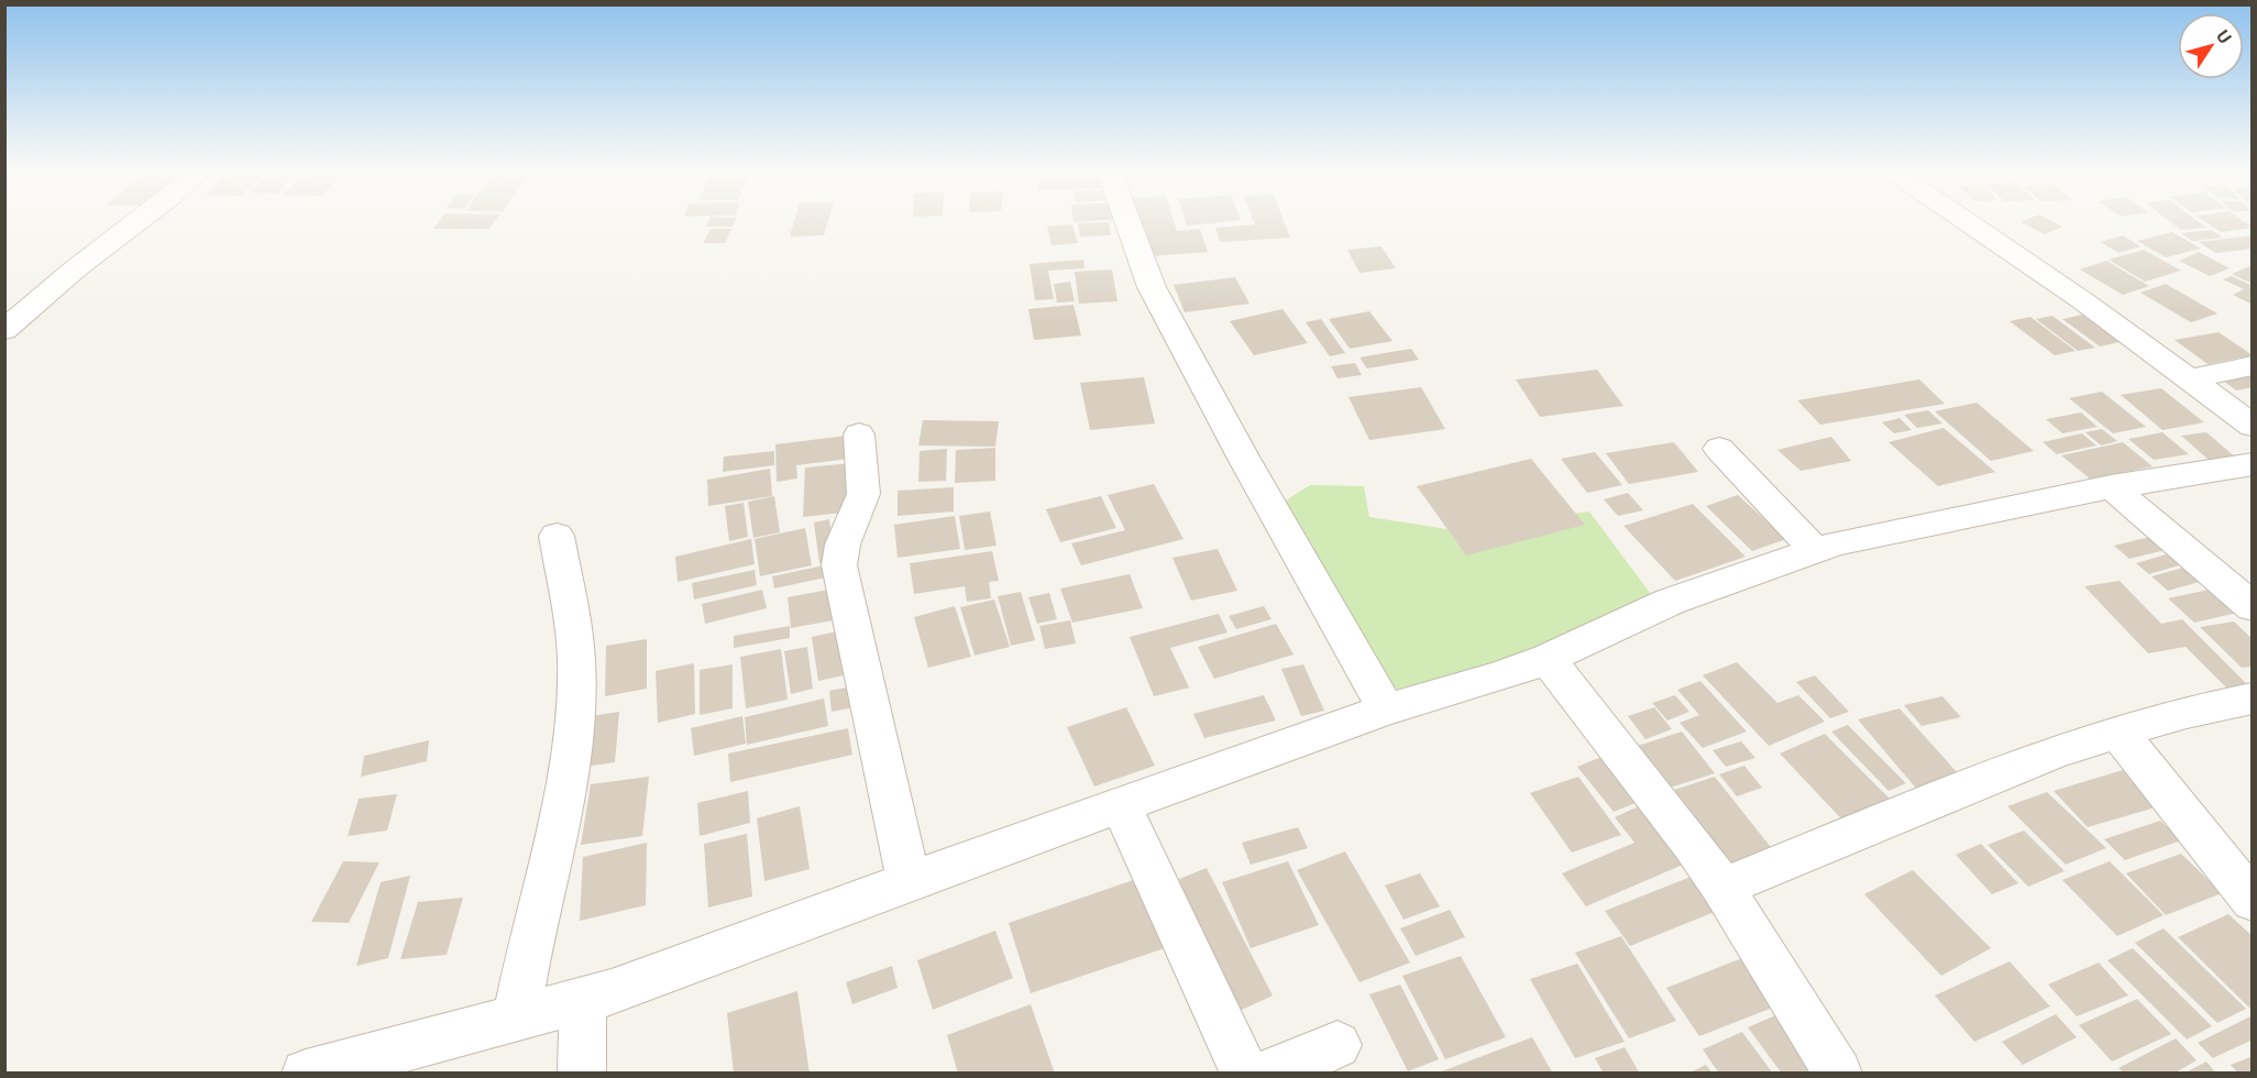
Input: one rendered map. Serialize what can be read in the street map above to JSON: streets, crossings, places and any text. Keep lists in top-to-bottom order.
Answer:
{
  "north": "top right"
}
